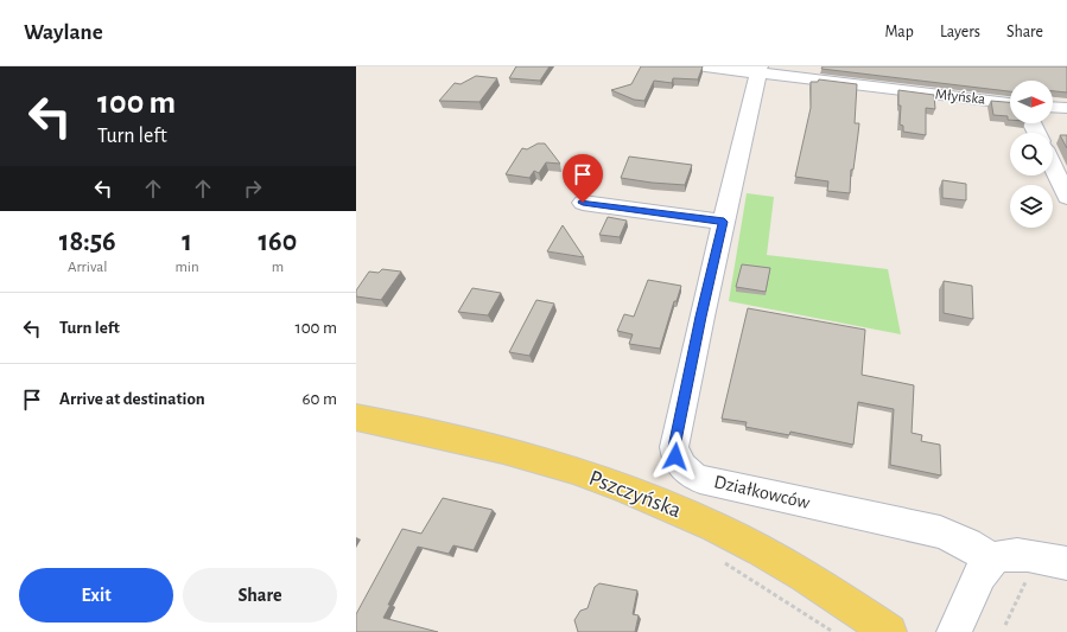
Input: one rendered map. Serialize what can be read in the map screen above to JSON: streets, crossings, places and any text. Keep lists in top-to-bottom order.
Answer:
{
  "streets": {
    "main road": ["Pszczyńska"],
    "street": ["Młyńska", "Działkowców"]
  },
  "crossings": [
    ["Młyńska", "Działkowców"]
  ],
  "north": "right",
  "page": {
    "header": "Waylane",
    "nav": ["Map", "Layers", "Share"],
    "turn": ["100 m", "Turn left"],
    "eta": [
      "18:56",
      "Arrival",
      "1",
      "min",
      "160",
      "m"
    ],
    "list": [
      {
        "name": "Turn left",
        "value": "100 m"
      },
      {
        "name": "Arrive at destination",
        "value": "60 m"
      }
    ],
    "buttons": ["Exit", "Share"]
  }
}
